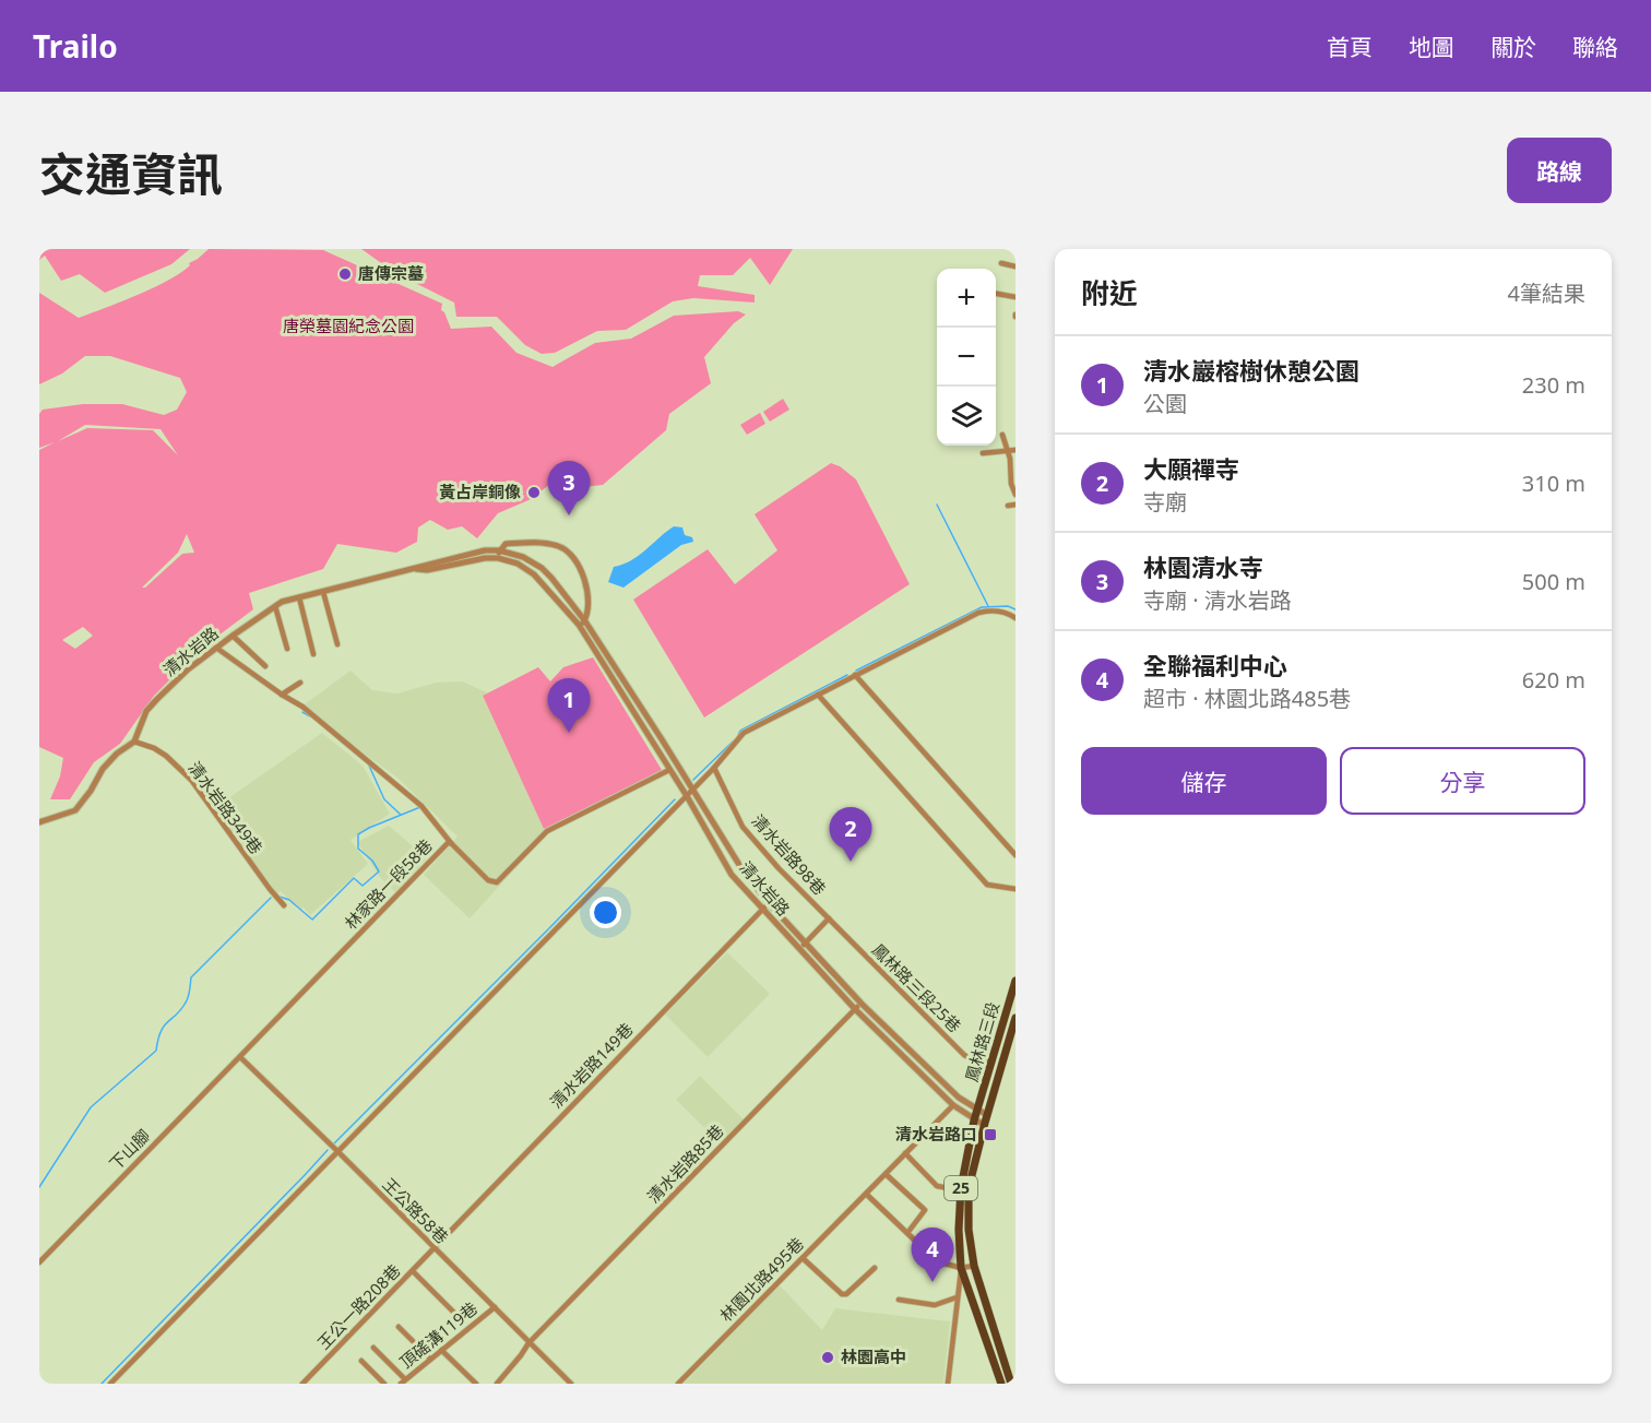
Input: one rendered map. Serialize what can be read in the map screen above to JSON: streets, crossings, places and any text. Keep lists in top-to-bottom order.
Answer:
{
  "streets": {
    "main road": ["鳳林路三段", "25"],
    "street": [
      "清水岩路",
      "清水岩路349巷",
      "清水岩路98巷",
      "林家路一段58巷",
      "鳳林路三段25巷",
      "清水岩路149巷",
      "下山腳",
      "清水岩路85巷",
      "王公路58巷",
      "林園北路495巷",
      "王公一路208巷",
      "頂磘溝119巷"
    ]
  },
  "crossings": [
    ["清水岩路", "清水岩路349巷"],
    ["清水岩路", "清水岩路98巷"],
    ["清水岩路", "林家路一段58巷"],
    ["清水岩路", "鳳林路三段"],
    ["清水岩路", "清水岩路149巷"],
    ["清水岩路", "清水岩路85巷"],
    ["清水岩路", "25"],
    ["清水岩路", "林園北路495巷"],
    ["清水岩路98巷", "鳳林路三段25巷"],
    ["林家路一段58巷", "下山腳"],
    ["林家路一段58巷", "王公路58巷"],
    ["鳳林路三段25巷", "鳳林路三段"],
    ["鳳林路三段", "25"],
    ["清水岩路149巷", "王公路58巷"],
    ["清水岩路149巷", "王公一路208巷"],
    ["下山腳", "王公路58巷"],
    ["清水岩路85巷", "王公路58巷"],
    ["王公路58巷", "王公一路208巷"],
    ["王公路58巷", "頂磘溝119巷"]
  ],
  "parks": ["唐榮墓園紀念公園"],
  "places": {
    "other": ["唐傳宗墓", "黃占岸銅像", "林園高中"],
    "transit": ["清水岩路口"]
  },
  "page": {
    "header": "Trailo",
    "nav": [
      "首頁",
      "地圖",
      "關於",
      "聯絡"
    ],
    "title": "交通資訊",
    "buttons": [
      "路線",
      ["儲存", "分享"]
    ],
    "heading": ["附近", "4筆結果"],
    "map_buttons": ["+", "−"],
    "list": [
      {
        "mark": "1",
        "name": "清水巖榕樹休憩公園",
        "note": "公園",
        "value": "230 m"
      },
      {
        "mark": "2",
        "name": "大願禪寺",
        "note": "寺廟",
        "value": "310 m"
      },
      {
        "mark": "3",
        "name": "林園清水寺",
        "note": "寺廟 · 清水岩路",
        "value": "500 m"
      },
      {
        "mark": "4",
        "name": "全聯福利中心",
        "note": "超市 · 林園北路485巷",
        "value": "620 m"
      }
    ],
    "pins": [
      "3",
      "1",
      "2",
      "4"
    ]
  }
}
